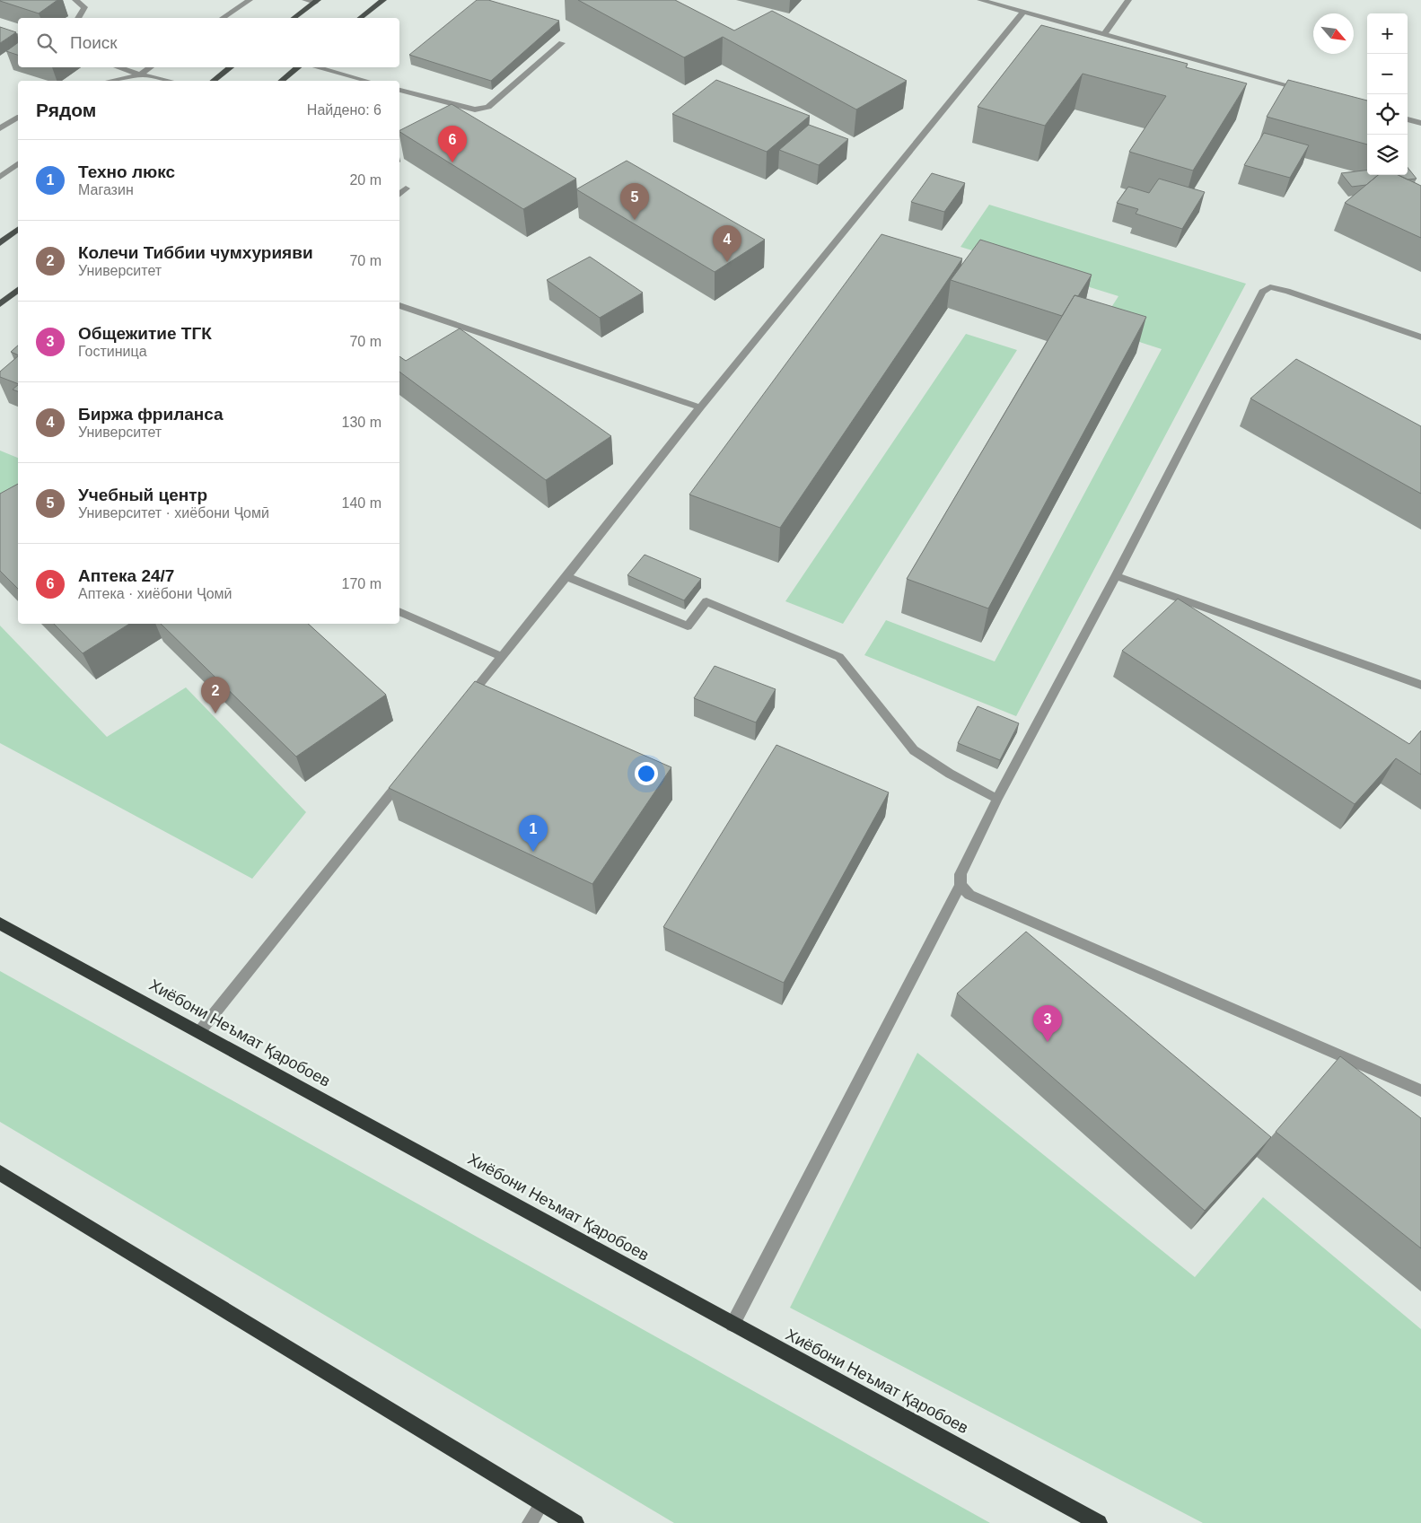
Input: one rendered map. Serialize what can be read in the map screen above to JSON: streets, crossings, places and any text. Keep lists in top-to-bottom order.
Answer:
{
  "streets": {
    "highway": ["Хиёбони Неъмат Қаробоев"]
  },
  "north": "bottom right",
  "page": {
    "map_buttons": ["+", "−"],
    "search": "Поиск",
    "heading": ["Рядом", "Найдено: 6"],
    "pins": [
      "6",
      "5",
      "4",
      "2",
      "1",
      "3"
    ],
    "list": [
      {
        "mark": "1",
        "name": "Техно люкс",
        "note": "Магазин",
        "value": "20 m"
      },
      {
        "mark": "2",
        "name": "Колечи Тиббии чумхурияви",
        "note": "Университет",
        "value": "70 m"
      },
      {
        "mark": "3",
        "name": "Общежитие ТГК",
        "note": "Гостиница",
        "value": "70 m"
      },
      {
        "mark": "4",
        "name": "Биржа фриланса",
        "note": "Университет",
        "value": "130 m"
      },
      {
        "mark": "5",
        "name": "Учебный центр",
        "note": "Университет · хиёбони Ҷомӣ",
        "value": "140 m"
      },
      {
        "mark": "6",
        "name": "Аптека 24/7",
        "note": "Аптека · хиёбони Ҷомӣ",
        "value": "170 m"
      }
    ]
  }
}
